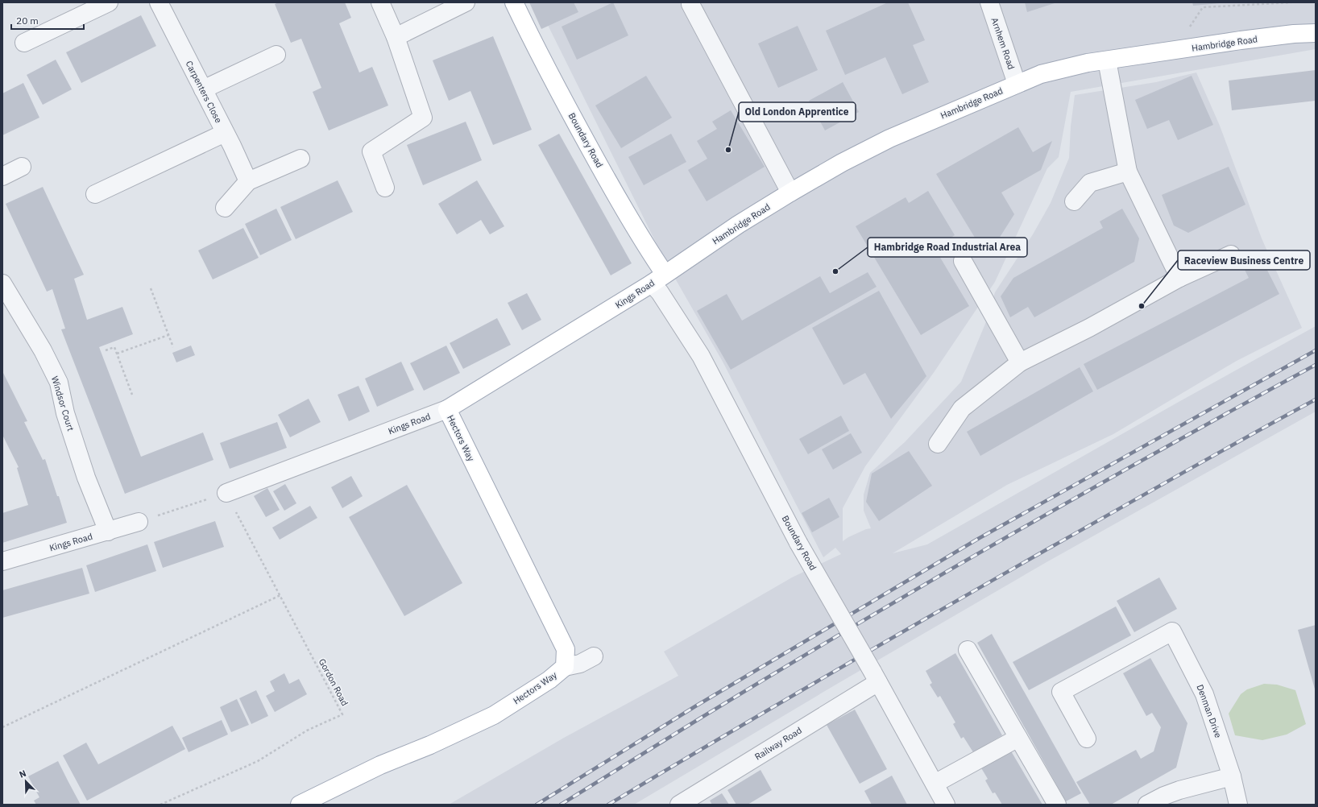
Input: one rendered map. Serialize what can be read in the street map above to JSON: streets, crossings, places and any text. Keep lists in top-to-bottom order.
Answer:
{
  "streets": {
    "main road": [
      "Hambridge Road",
      "Boundary Road",
      "Kings Road",
      "Hectors Way"
    ],
    "street": [
      "Arnhem Road",
      "Carpenters Close",
      "Windsor Court",
      "Denman Drive",
      "Railway Road"
    ],
    "path": ["Gordon Road"]
  },
  "crossings": [
    ["Arnhem Road", "Hambridge Road"],
    ["Hambridge Road", "Boundary Road"],
    ["Hambridge Road", "Kings Road"],
    ["Boundary Road", "Kings Road"],
    ["Boundary Road", "Railway Road"],
    ["Kings Road", "Windsor Court"],
    ["Kings Road", "Hectors Way"],
    ["Kings Road", "Gordon Road"]
  ],
  "places": ["Old London Apprentice", "Hambridge Road Industrial Area", "Raceview Business Centre"],
  "scale_bar": "20 m",
  "north": "top left"
}
